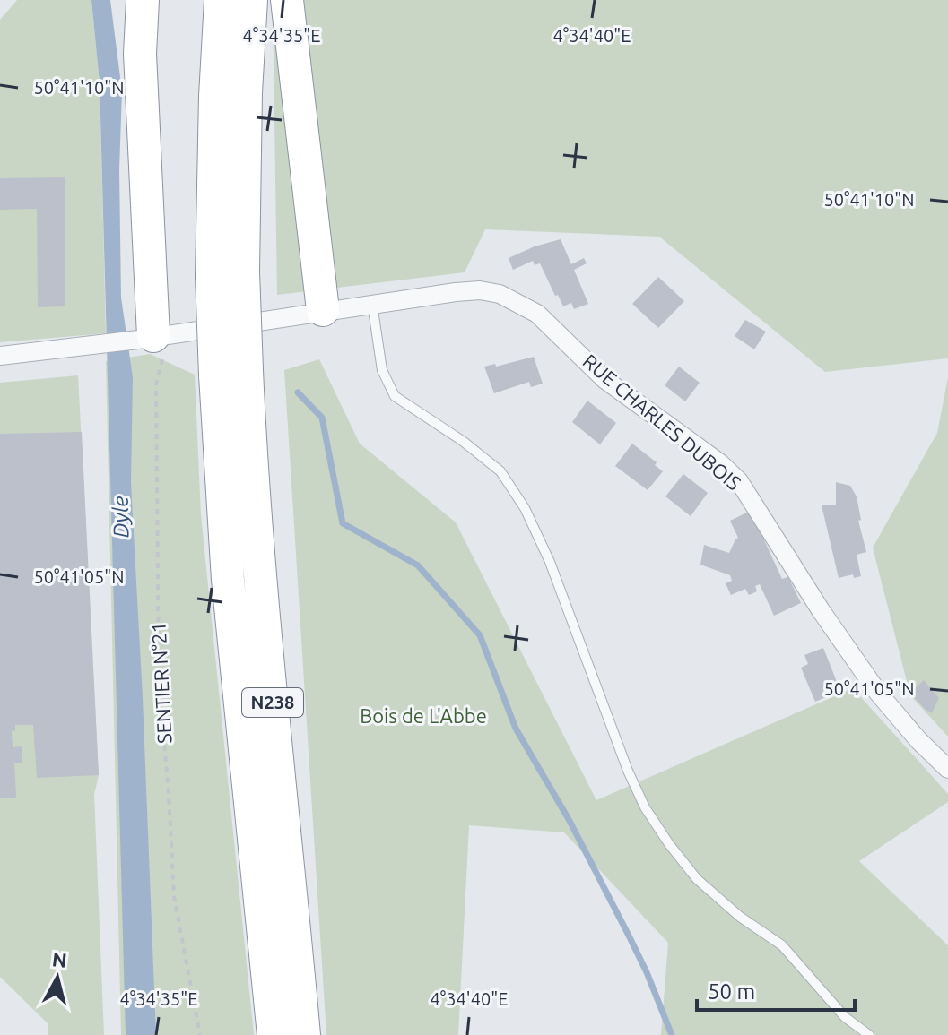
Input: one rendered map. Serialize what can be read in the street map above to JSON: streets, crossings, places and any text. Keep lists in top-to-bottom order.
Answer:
{
  "streets": {
    "highway": ["N238"],
    "street": ["RUE CHARLES DUBOIS"],
    "path": ["SENTIER N°21"]
  },
  "crossings": [
    ["RUE CHARLES DUBOIS", "SENTIER N°21"]
  ],
  "water": ["Dyle"],
  "parks": ["Bois de L'Abbe"],
  "scale_bar": "50 m",
  "north": "top",
  "coordinates": [
    "4°34'35\"E",
    "4°34'40\"E",
    "50°41'10\"N",
    "50°41'05\"N"
  ]
}
